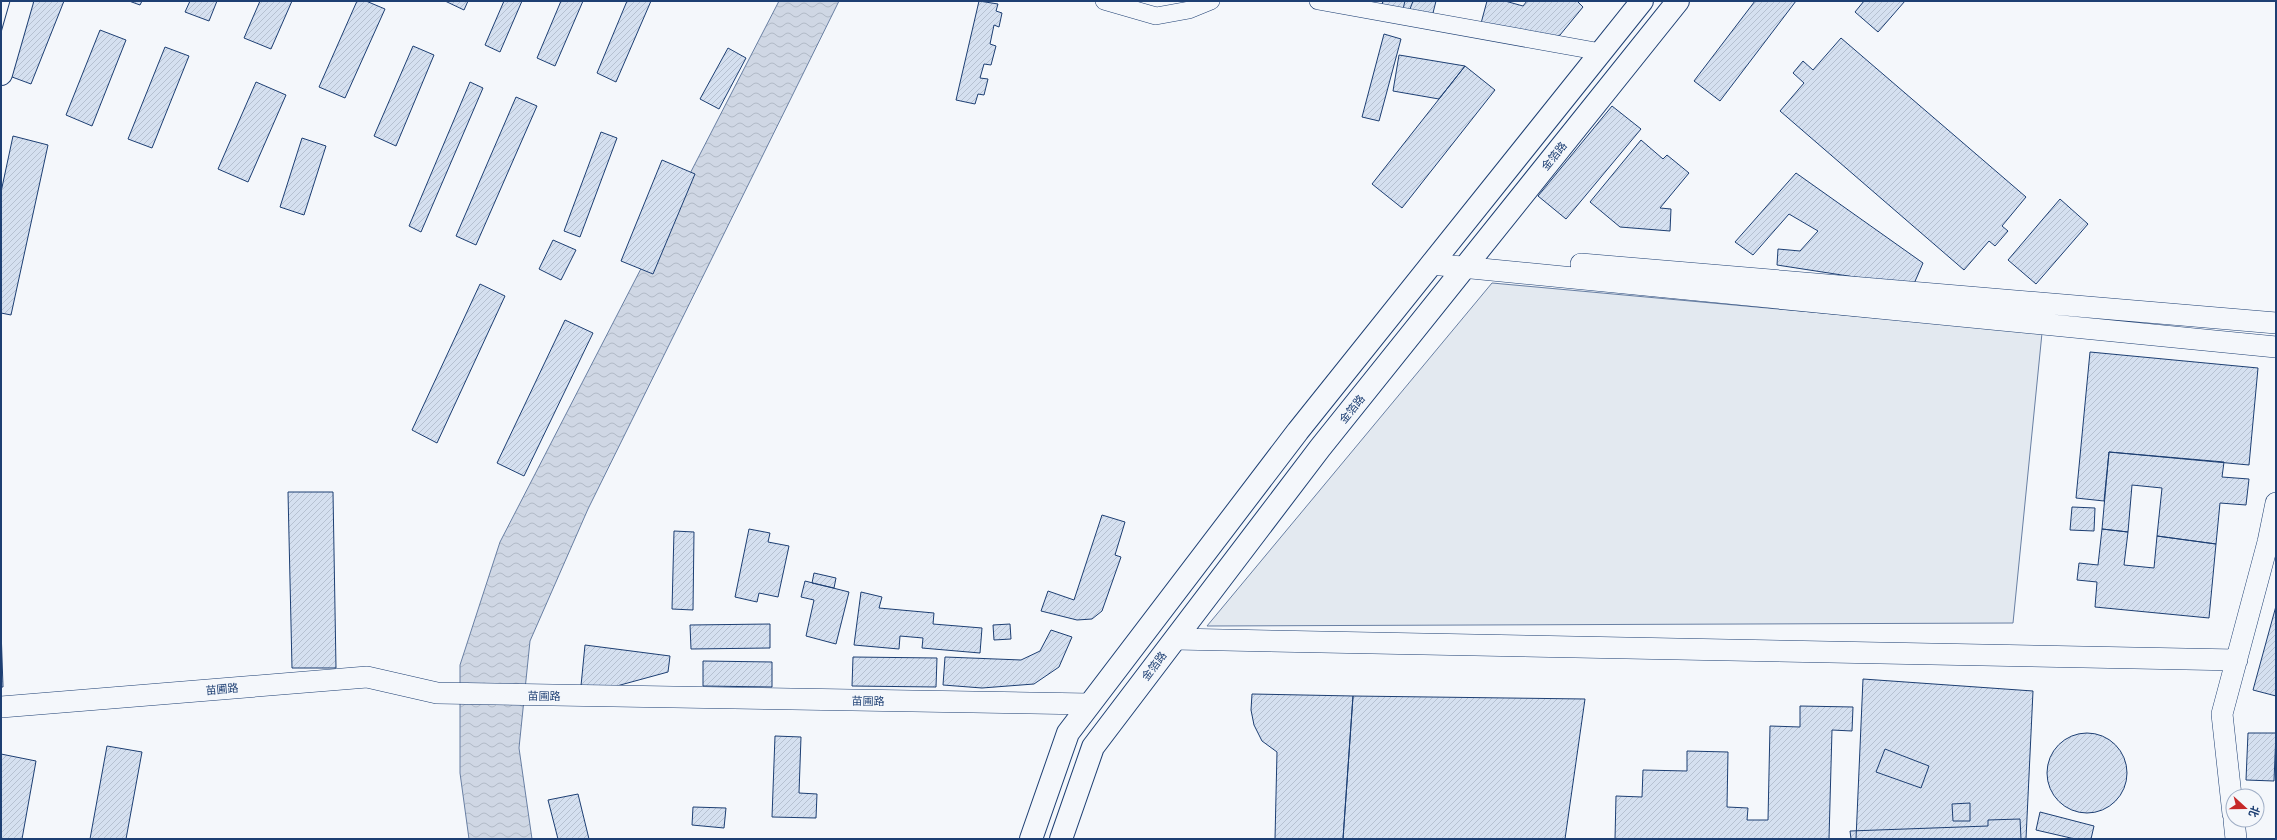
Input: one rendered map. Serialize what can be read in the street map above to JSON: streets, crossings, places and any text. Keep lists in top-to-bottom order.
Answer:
{
  "streets": {
    "main road": ["金箔路"],
    "street": ["苗圃路"]
  },
  "north": "right"
}
